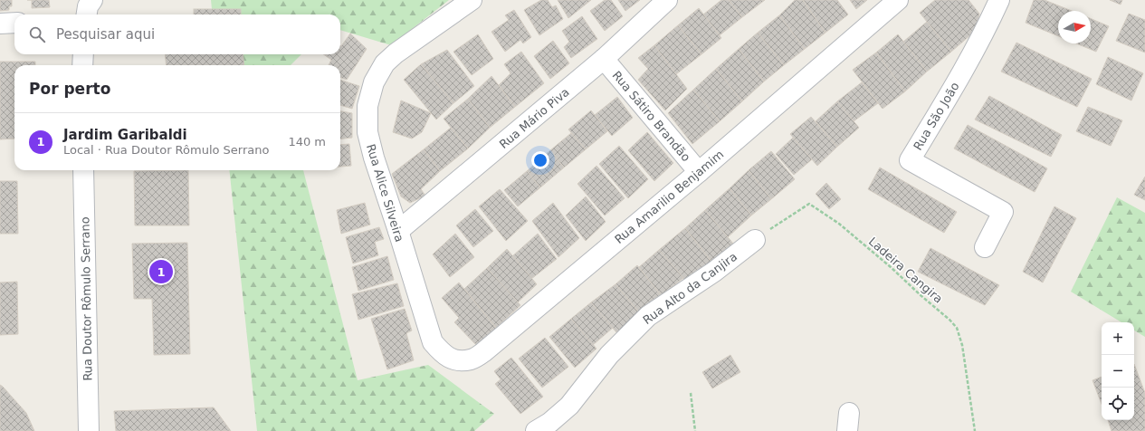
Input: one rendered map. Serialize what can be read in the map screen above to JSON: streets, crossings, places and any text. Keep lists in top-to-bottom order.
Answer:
{
  "streets": {
    "street": [
      "Rua Sátiro Brandão",
      "Rua São João",
      "Rua Mário Piva",
      "Rua Alice Silveira",
      "Rua Amarilio Benjamim",
      "Rua Alto da Canjira",
      "Rua Doutor Rômulo Serrano"
    ],
    "path": ["Ladeira Cangira"]
  },
  "crossings": [
    ["Rua Sátiro Brandão", "Rua Mário Piva"],
    ["Rua Sátiro Brandão", "Rua Amarilio Benjamim"],
    ["Rua Mário Piva", "Rua Alice Silveira"],
    ["Rua Alice Silveira", "Rua Amarilio Benjamim"],
    ["Ladeira Cangira", "Rua Alto da Canjira"]
  ],
  "north": "right",
  "page": {
    "search": "Pesquisar aqui",
    "heading": "Por perto",
    "list": [
      {
        "mark": "1",
        "name": "Jardim Garibaldi",
        "note": "Local · Rua Doutor Rômulo Serrano",
        "value": "140 m"
      }
    ],
    "pins": "1",
    "map_buttons": ["+", "−"]
  }
}
